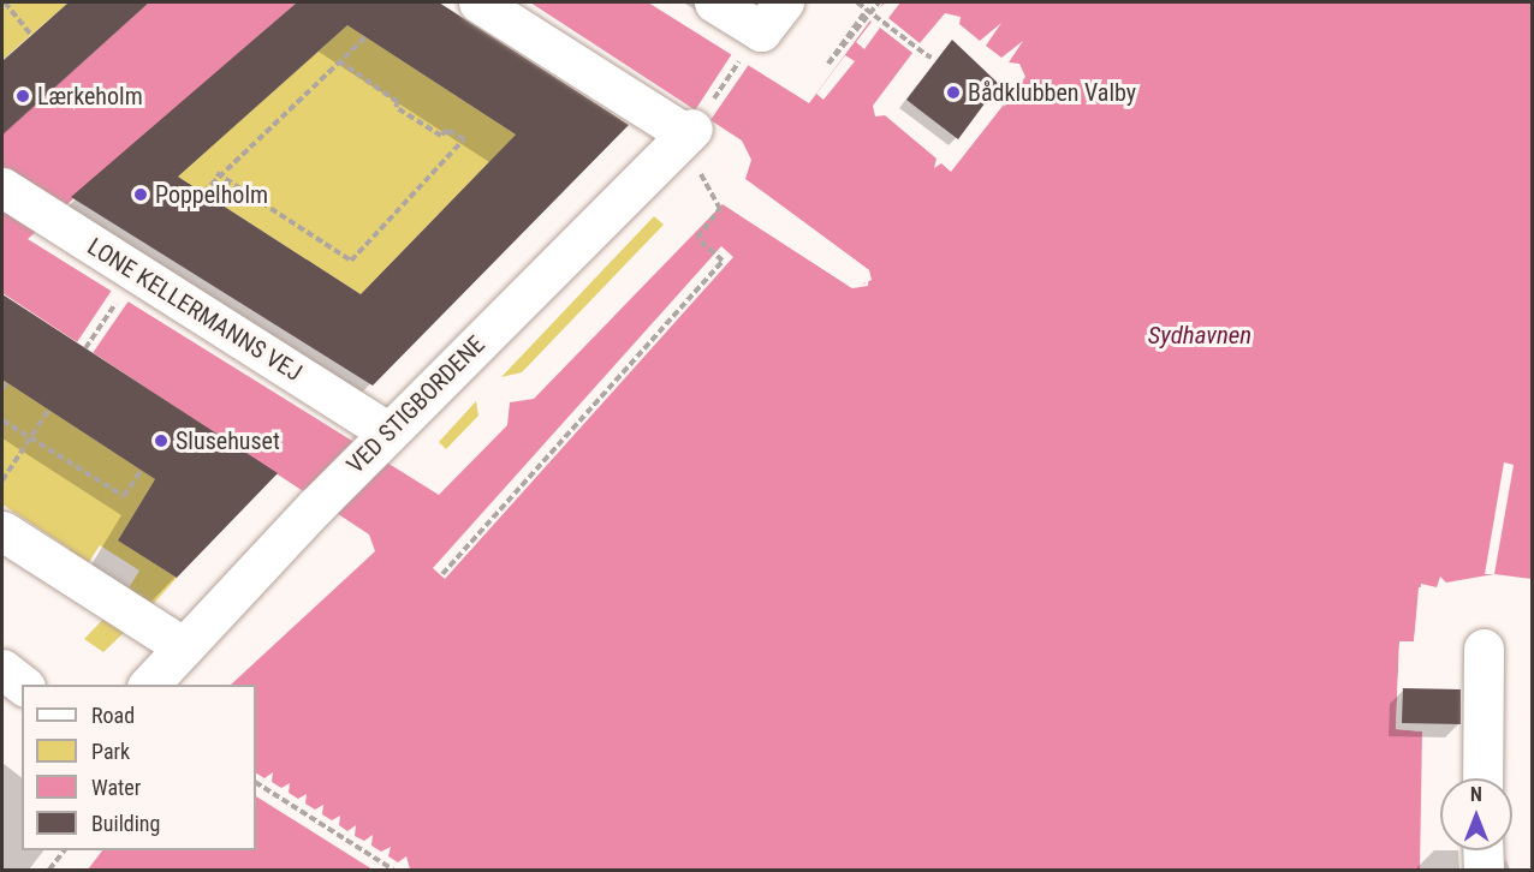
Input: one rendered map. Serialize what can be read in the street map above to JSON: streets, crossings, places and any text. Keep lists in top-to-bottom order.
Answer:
{
  "streets": {
    "street": ["LONE KELLERMANNS VEJ", "VED STIGBORDENE"]
  },
  "crossings": [
    ["LONE KELLERMANNS VEJ", "VED STIGBORDENE"]
  ],
  "water": ["Sydhavnen"],
  "places": [
    "Bådklubben Valby",
    "Lærkeholm",
    "Poppelholm",
    "Slusehuset"
  ],
  "legend": [
    "Road",
    "Park",
    "Water",
    "Building"
  ],
  "north": "top"
}
